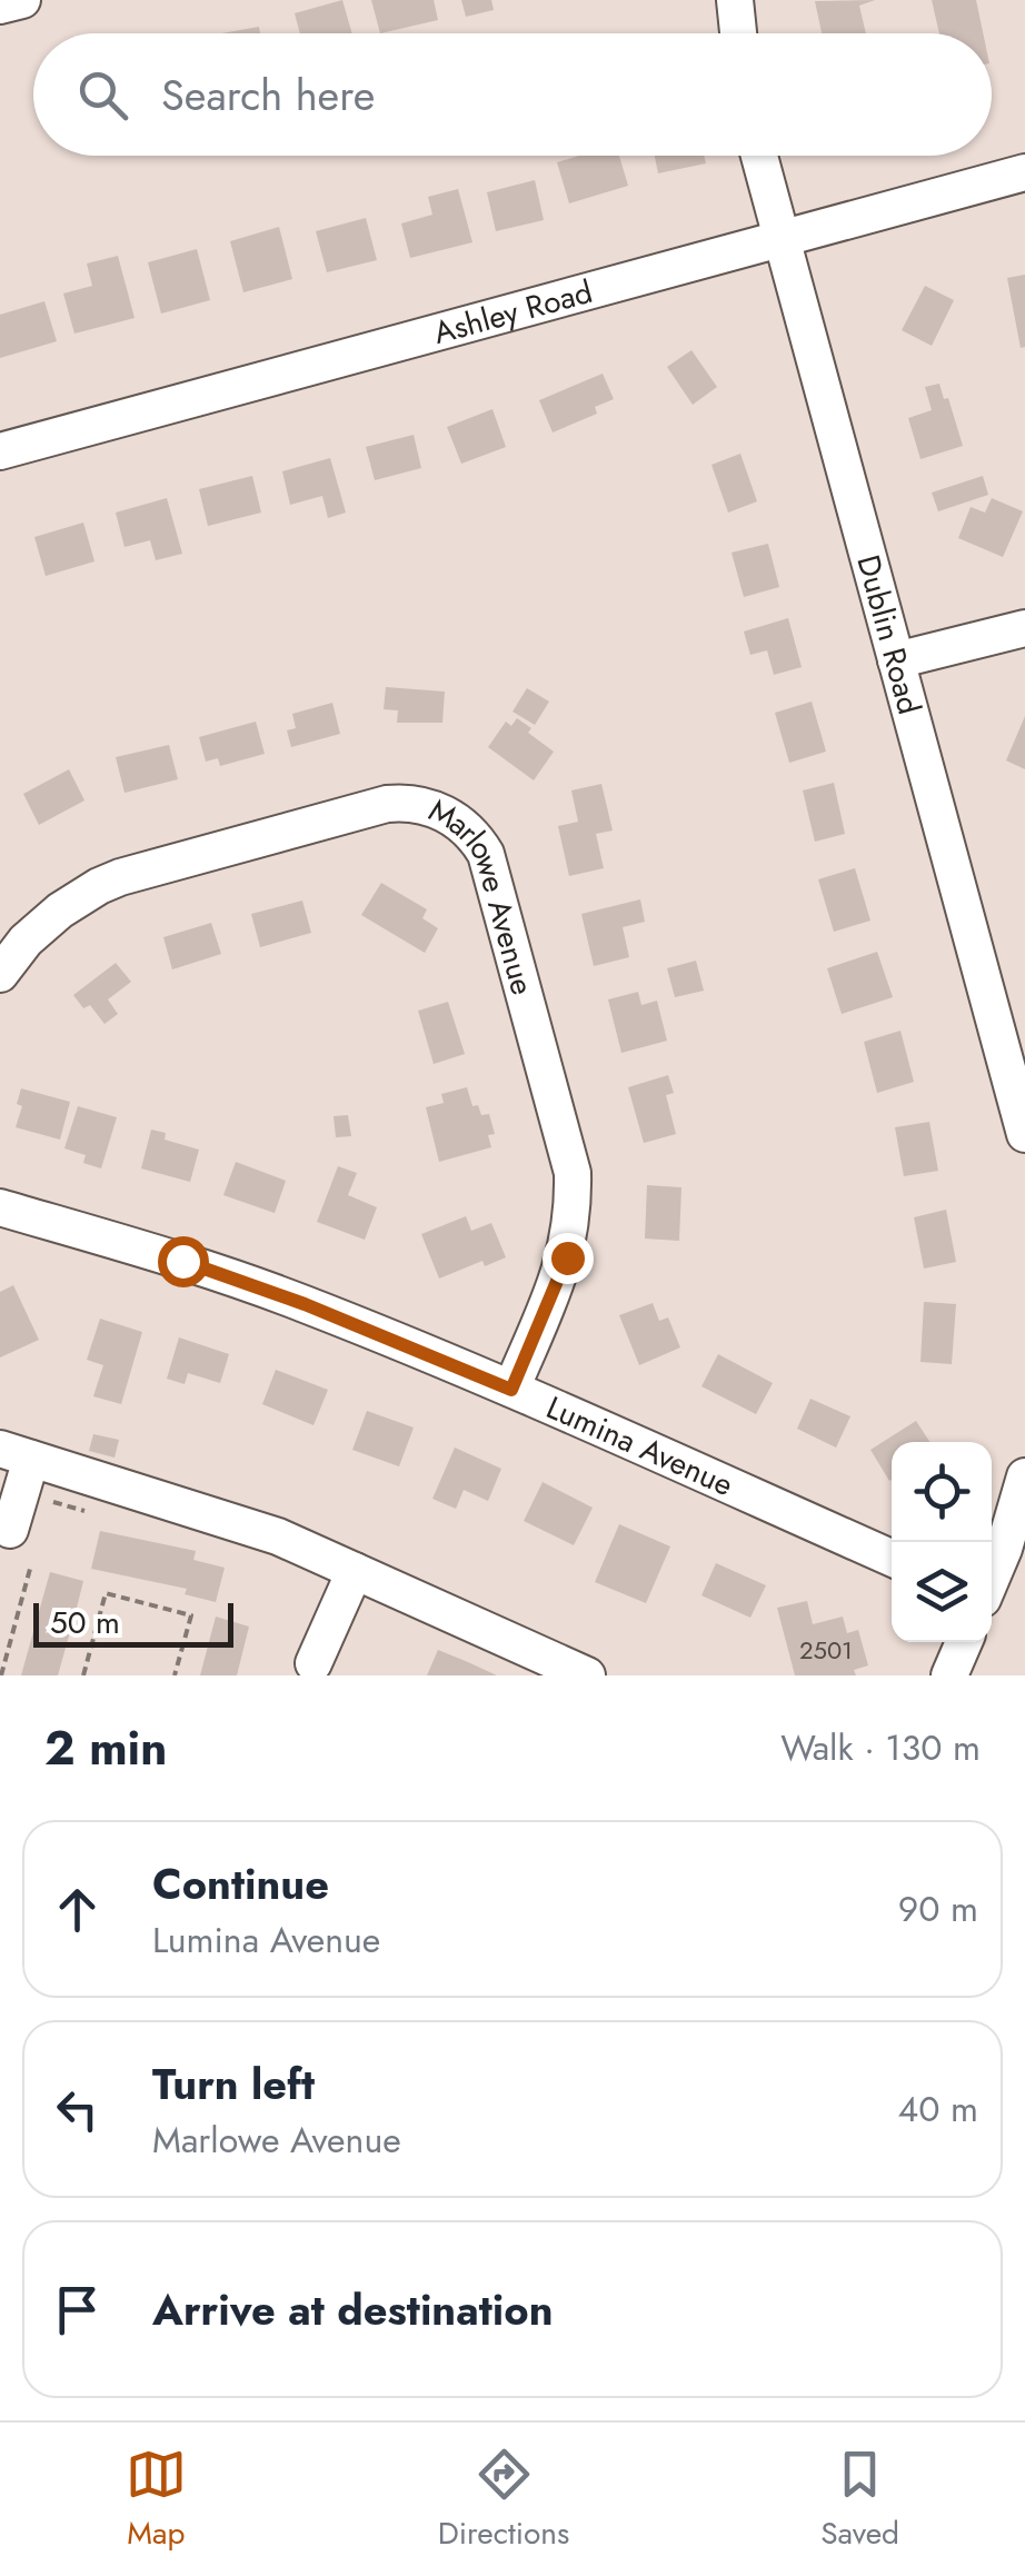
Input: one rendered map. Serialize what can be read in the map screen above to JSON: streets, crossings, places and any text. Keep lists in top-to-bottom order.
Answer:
{
  "streets": {
    "street": [
      "Ashley Road",
      "Dublin Road",
      "Marlowe Avenue",
      "Lumina Avenue"
    ]
  },
  "crossings": [
    ["Ashley Road", "Dublin Road"],
    ["Marlowe Avenue", "Lumina Avenue"]
  ],
  "house_numbers": ["2501"],
  "scale_bar": "50 m",
  "page": {
    "search": "Search here",
    "scale": "50 m",
    "heading": ["2 min", "Walk · 130 m"],
    "list": [
      ["Continue", "Lumina Avenue", "90 m"],
      ["Turn left", "Marlowe Avenue", "40 m"],
      "Arrive at destination"
    ],
    "nav": ["Map", "Directions", "Saved"]
  }
}
